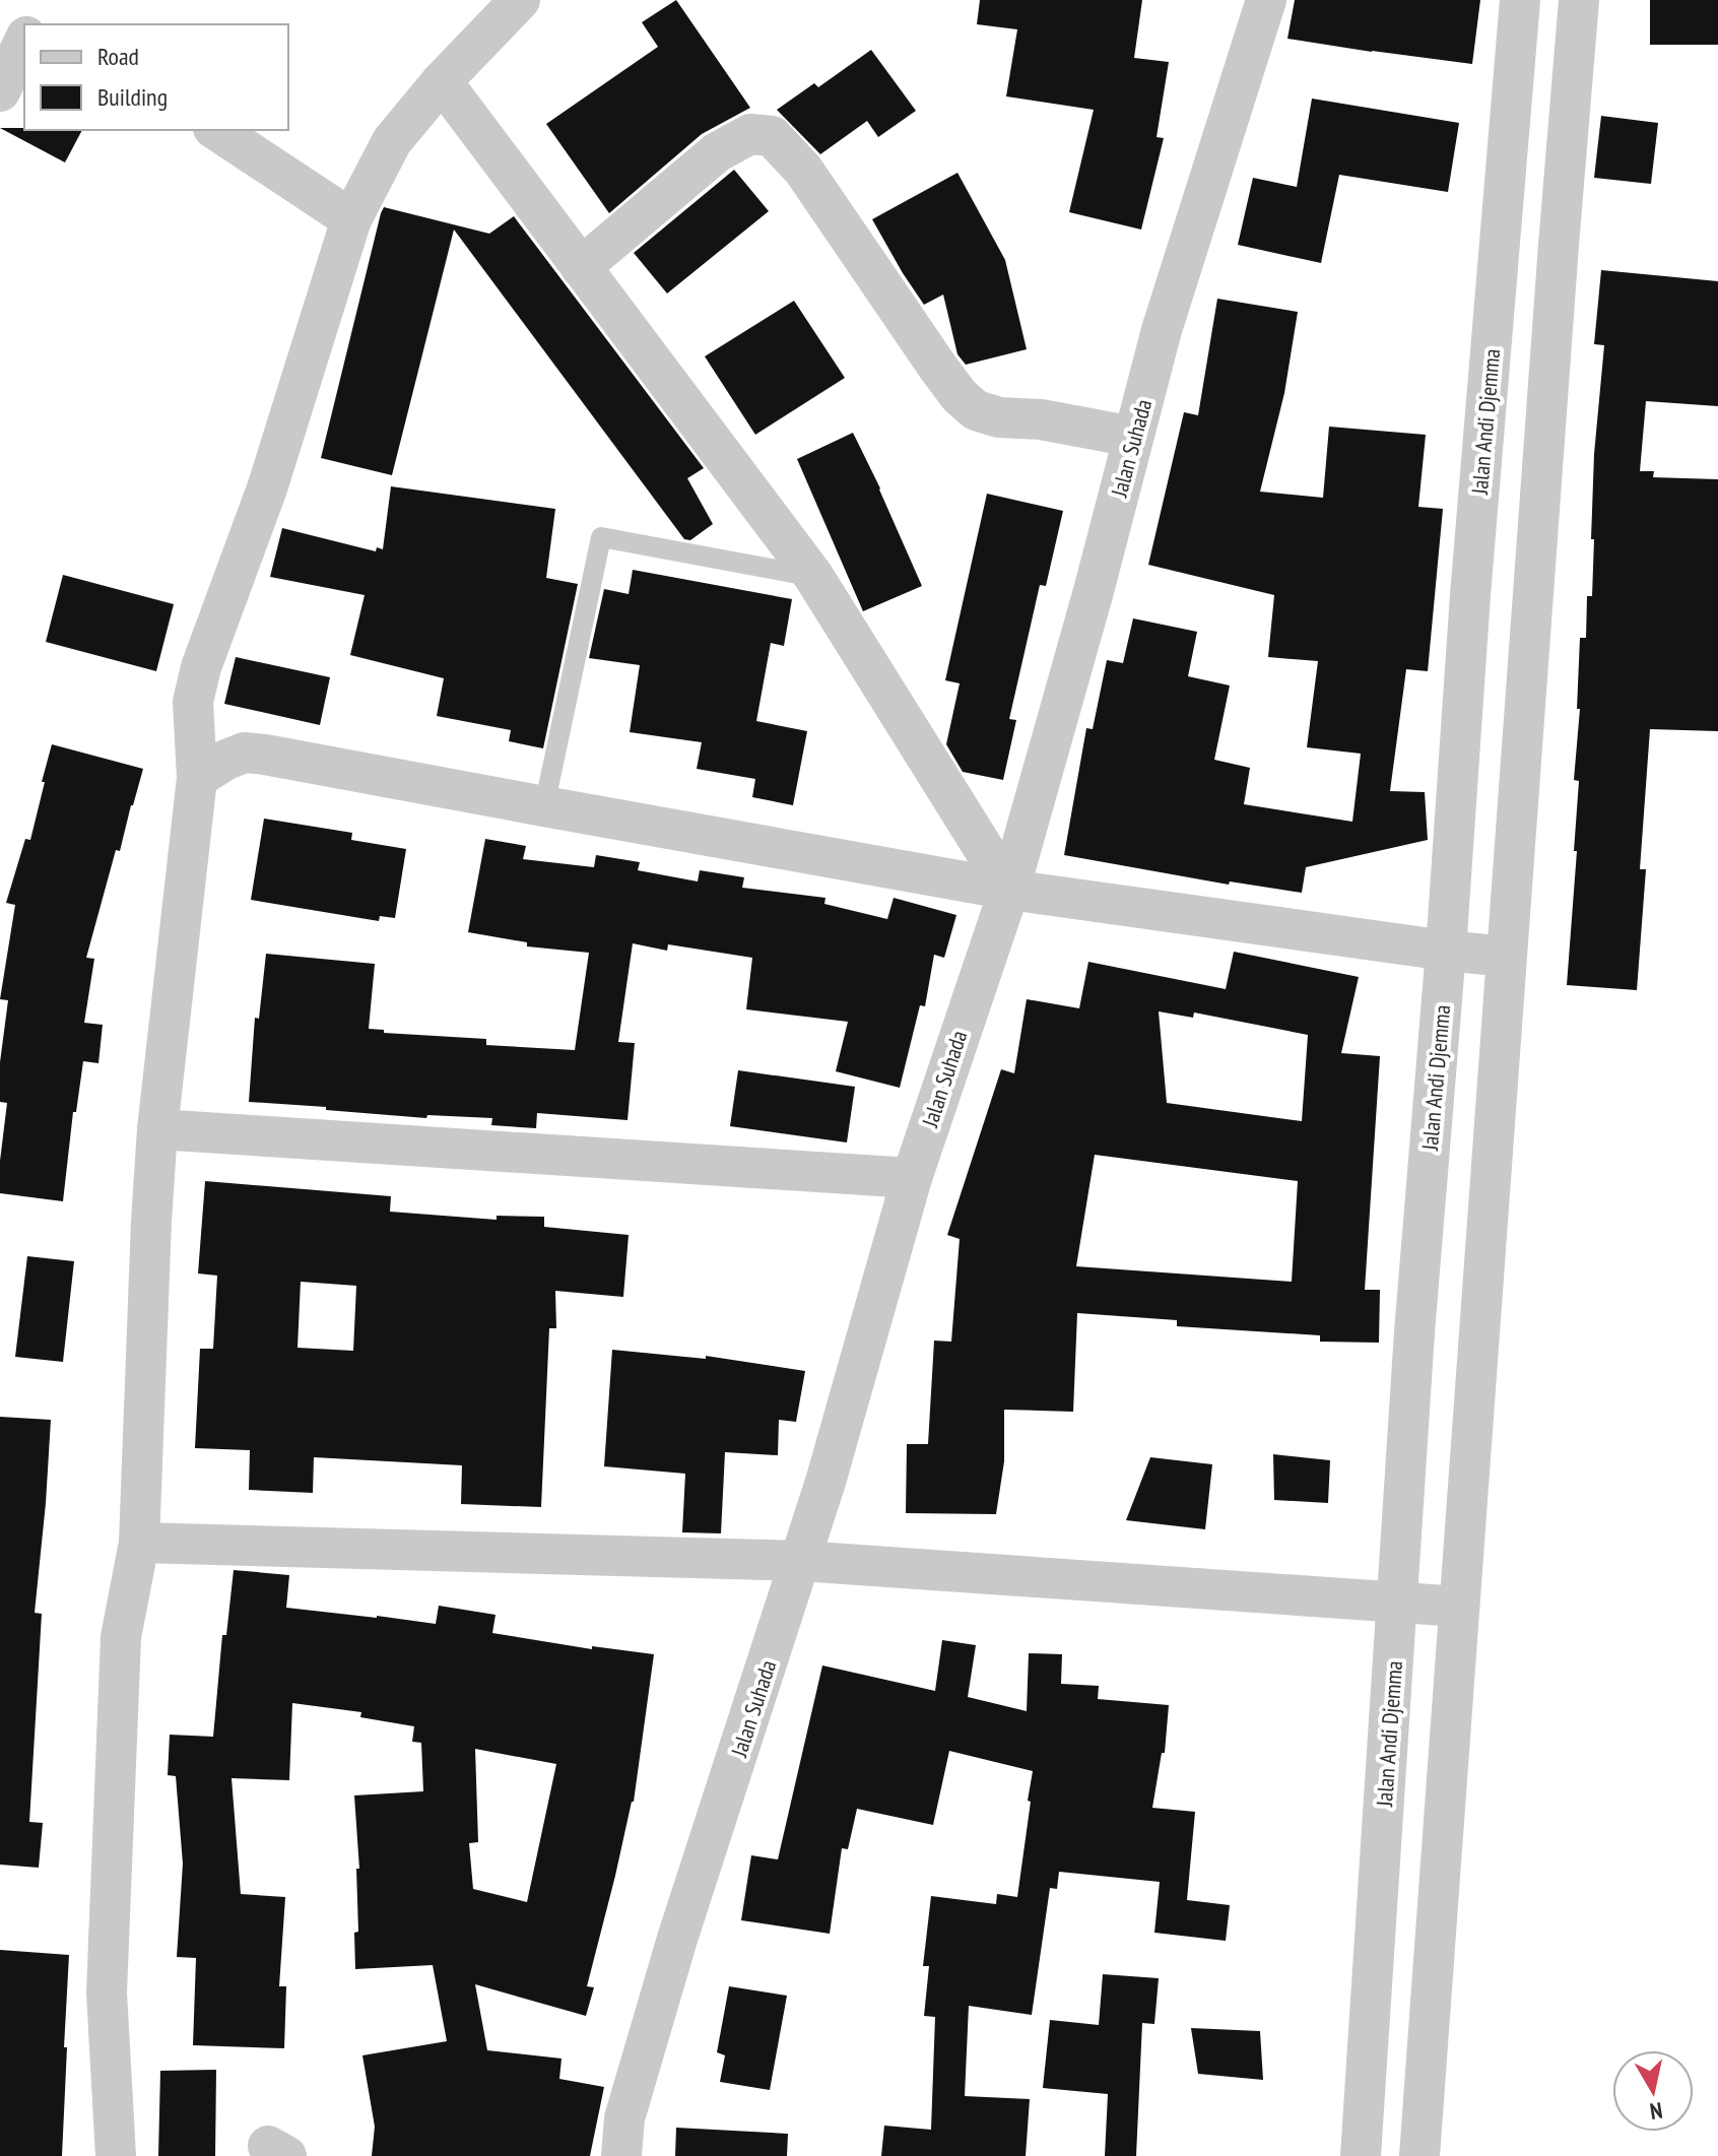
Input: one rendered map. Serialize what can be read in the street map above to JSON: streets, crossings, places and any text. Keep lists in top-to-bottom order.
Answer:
{
  "streets": {
    "street": ["Jalan Andi Djemma", "Jalan Suhada"]
  },
  "legend": ["Road", "Building"],
  "north": "bottom"
}
